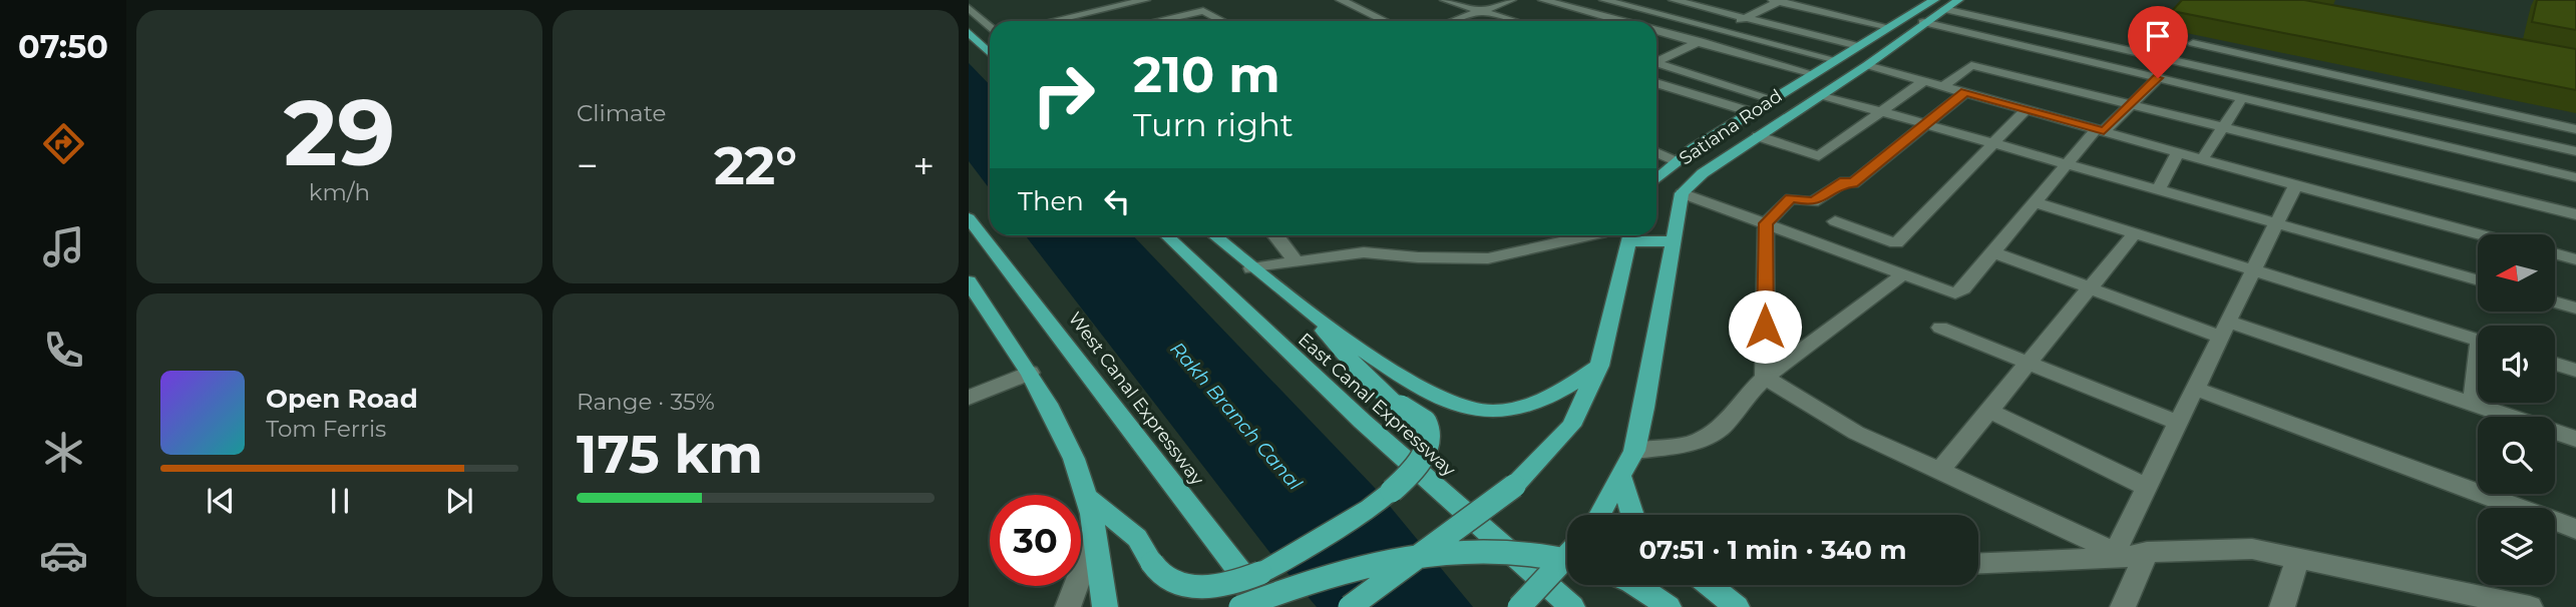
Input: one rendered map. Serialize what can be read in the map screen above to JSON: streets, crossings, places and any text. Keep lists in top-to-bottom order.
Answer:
{
  "streets": {
    "main road": ["Satiana Road", "West Canal Expressway", "East Canal Expressway"]
  },
  "water": ["Rakh Branch Canal"],
  "north": "left",
  "page": {
    "tabs": "07:50",
    "tile": [
      ["29", "km/h"],
      "Climate",
      ["Range · 35%", "175 km"]
    ],
    "turn": ["210 m", "Turn right"],
    "heat": ["−", "22°", "+"],
    "then": "Then",
    "song": ["Open Road", "Tom Ferris"],
    "limit": "30",
    "trip": "07:51 · 1 min · 340 m"
  }
}
